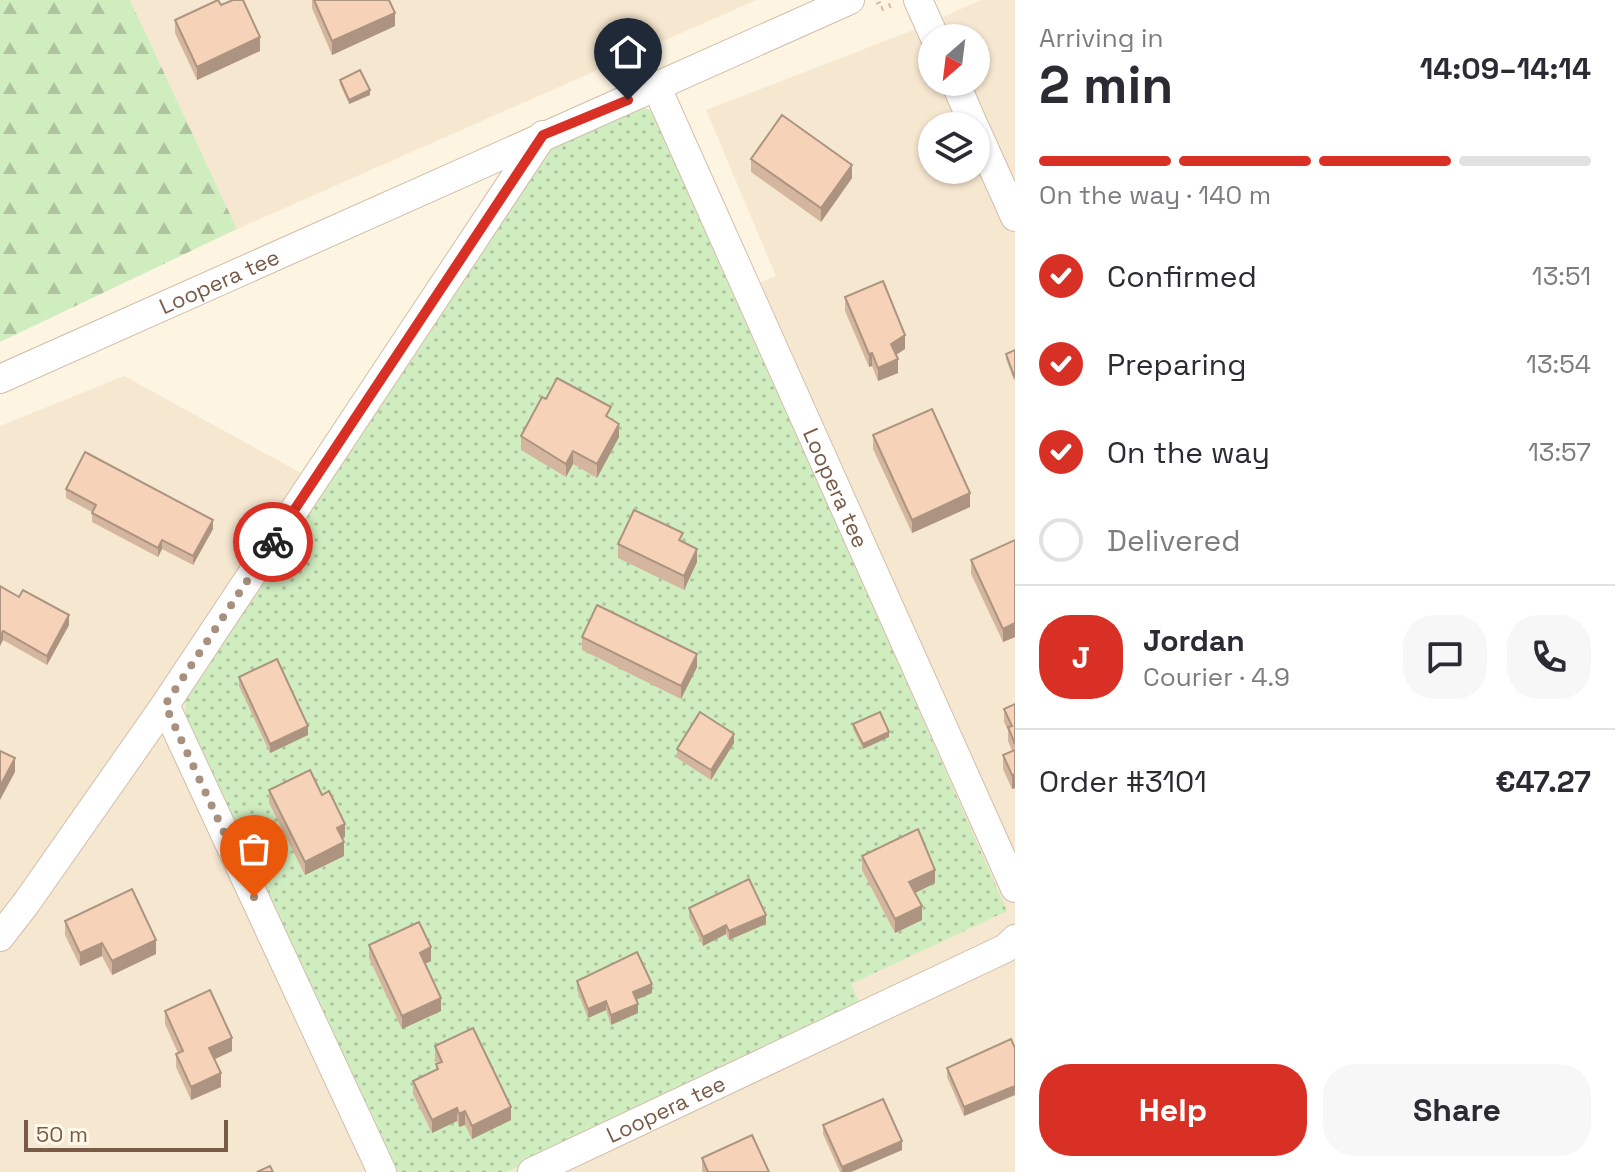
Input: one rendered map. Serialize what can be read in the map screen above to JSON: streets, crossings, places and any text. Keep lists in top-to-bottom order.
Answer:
{
  "streets": {
    "street": ["Loopera tee"]
  },
  "scale_bar": "50 m",
  "north": "bottom left",
  "page": {
    "heading": ["2 min", "Arriving in", "14:09–14:14"],
    "panel": [
      "Jordan",
      "Courier · 4.9",
      "Order #3101",
      "€47.27"
    ],
    "bar": "On the way · 140 m",
    "list": [
      ["Confirmed", "13:51"],
      ["Preparing", "13:54"],
      ["On the way", "13:57"],
      "Delivered"
    ],
    "round": "J",
    "buttons": ["Help", "Share"],
    "scale": "50 m"
  }
}
